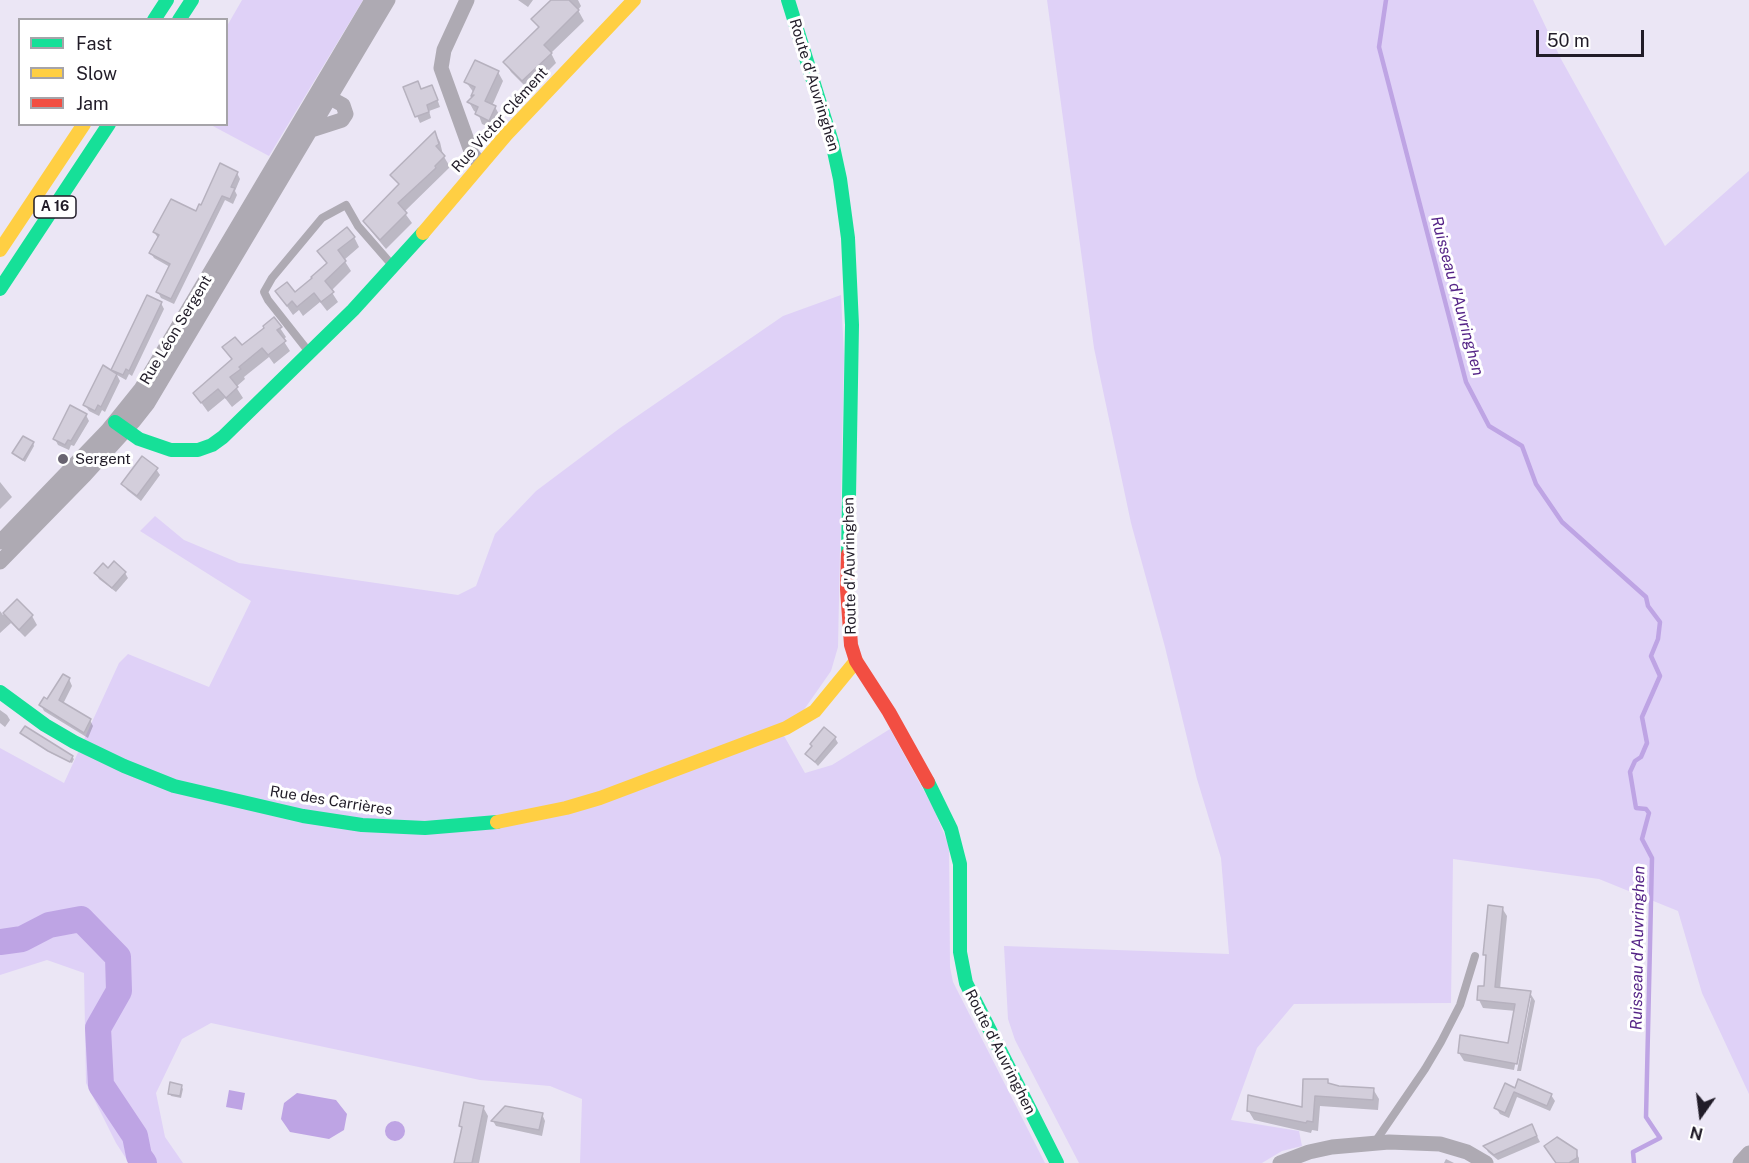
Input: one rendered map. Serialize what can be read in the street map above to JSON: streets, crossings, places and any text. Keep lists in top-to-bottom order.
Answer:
{
  "streets": {
    "main road": [
      "Route d'Auvringhen",
      "Rue Victor Clément",
      "A 16",
      "Rue des Carrières"
    ],
    "street": ["Rue Léon Sergent"]
  },
  "crossings": [
    ["Route d'Auvringhen", "Rue des Carrières"],
    ["Rue Victor Clément", "Rue Léon Sergent"]
  ],
  "water": ["Ruisseau d'Auvringhen"],
  "places": ["Sergent"],
  "legend": ["Fast", "Slow", "Jam"],
  "scale_bar": "50 m",
  "north": "bottom"
}
